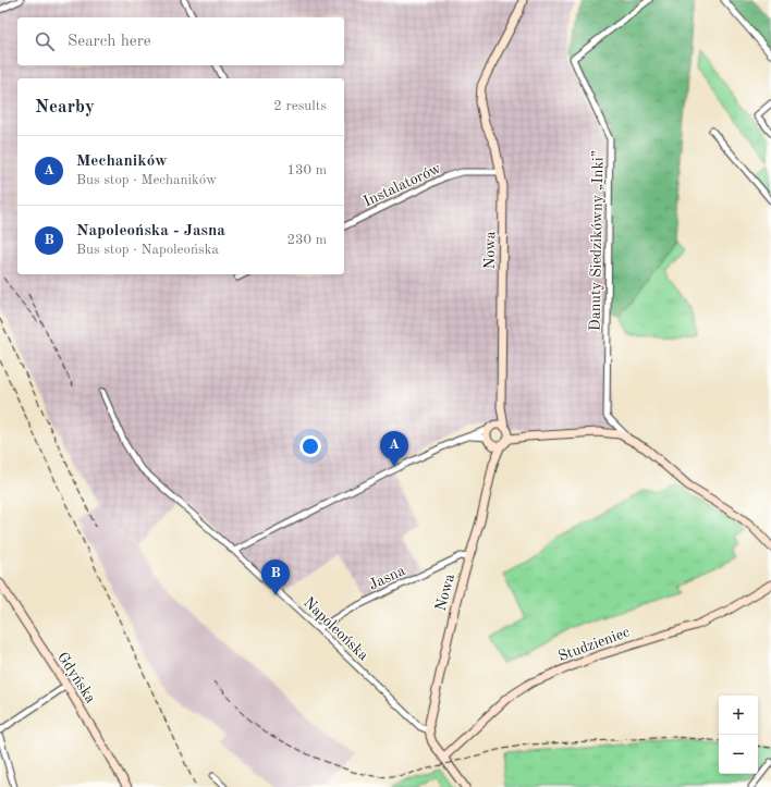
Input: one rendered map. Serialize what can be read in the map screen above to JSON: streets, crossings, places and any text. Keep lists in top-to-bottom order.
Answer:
{
  "streets": {
    "street": [
      "Instalatorów",
      "Danuty Siedzikówny „Inki”",
      "Nowa",
      "Jasna",
      "Napoleońska",
      "Studzieniec",
      "Gdyńska"
    ]
  },
  "crossings": [
    ["Instalatorów", "Nowa"],
    ["Nowa", "Jasna"],
    ["Nowa", "Napoleońska"],
    ["Jasna", "Napoleońska"]
  ],
  "page": {
    "search": "Search here",
    "heading": ["Nearby", "2 results"],
    "list": [
      {
        "mark": "A",
        "name": "Mechaników",
        "note": "Bus stop · Mechaników",
        "value": "130 m"
      },
      {
        "mark": "B",
        "name": "Napoleońska - Jasna",
        "note": "Bus stop · Napoleońska",
        "value": "230 m"
      }
    ],
    "pins": ["A", "B"],
    "map_buttons": ["+", "−"]
  }
}
